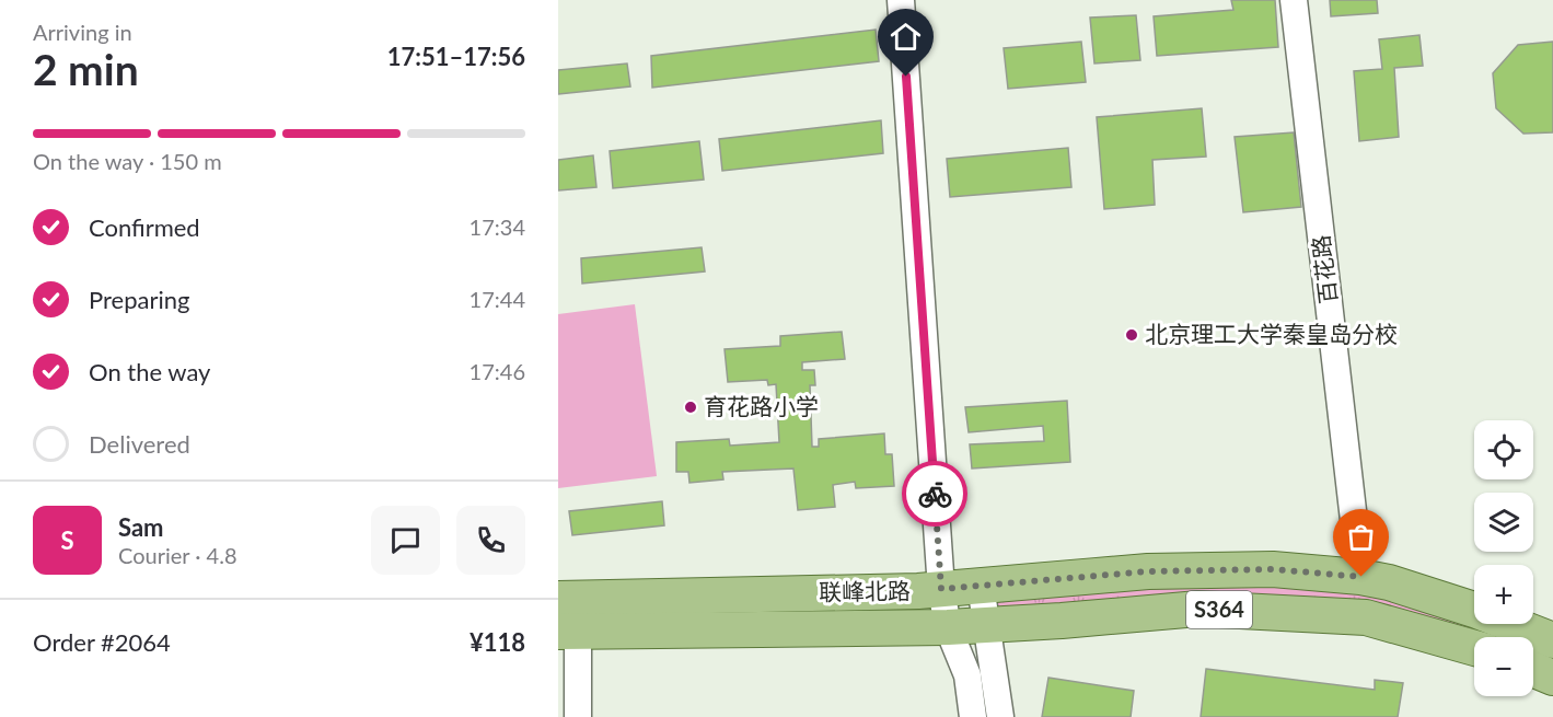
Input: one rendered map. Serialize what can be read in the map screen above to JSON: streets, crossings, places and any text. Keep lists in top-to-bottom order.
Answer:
{
  "streets": {
    "main road": ["联峰北路", "S364"],
    "street": ["百花路"]
  },
  "crossings": [
    ["百花路", "联峰北路"]
  ],
  "places": ["北京理工大学秦皇岛分校", "育花路小学"],
  "page": {
    "heading": ["2 min", "Arriving in", "17:51–17:56"],
    "panel": [
      "Sam",
      "Courier · 4.8",
      "Order #2064",
      "¥118"
    ],
    "bar": "On the way · 150 m",
    "list": [
      ["Confirmed", "17:34"],
      ["Preparing", "17:44"],
      ["On the way", "17:46"],
      "Delivered"
    ],
    "map_buttons": ["+", "−"],
    "round": "S"
  }
}
